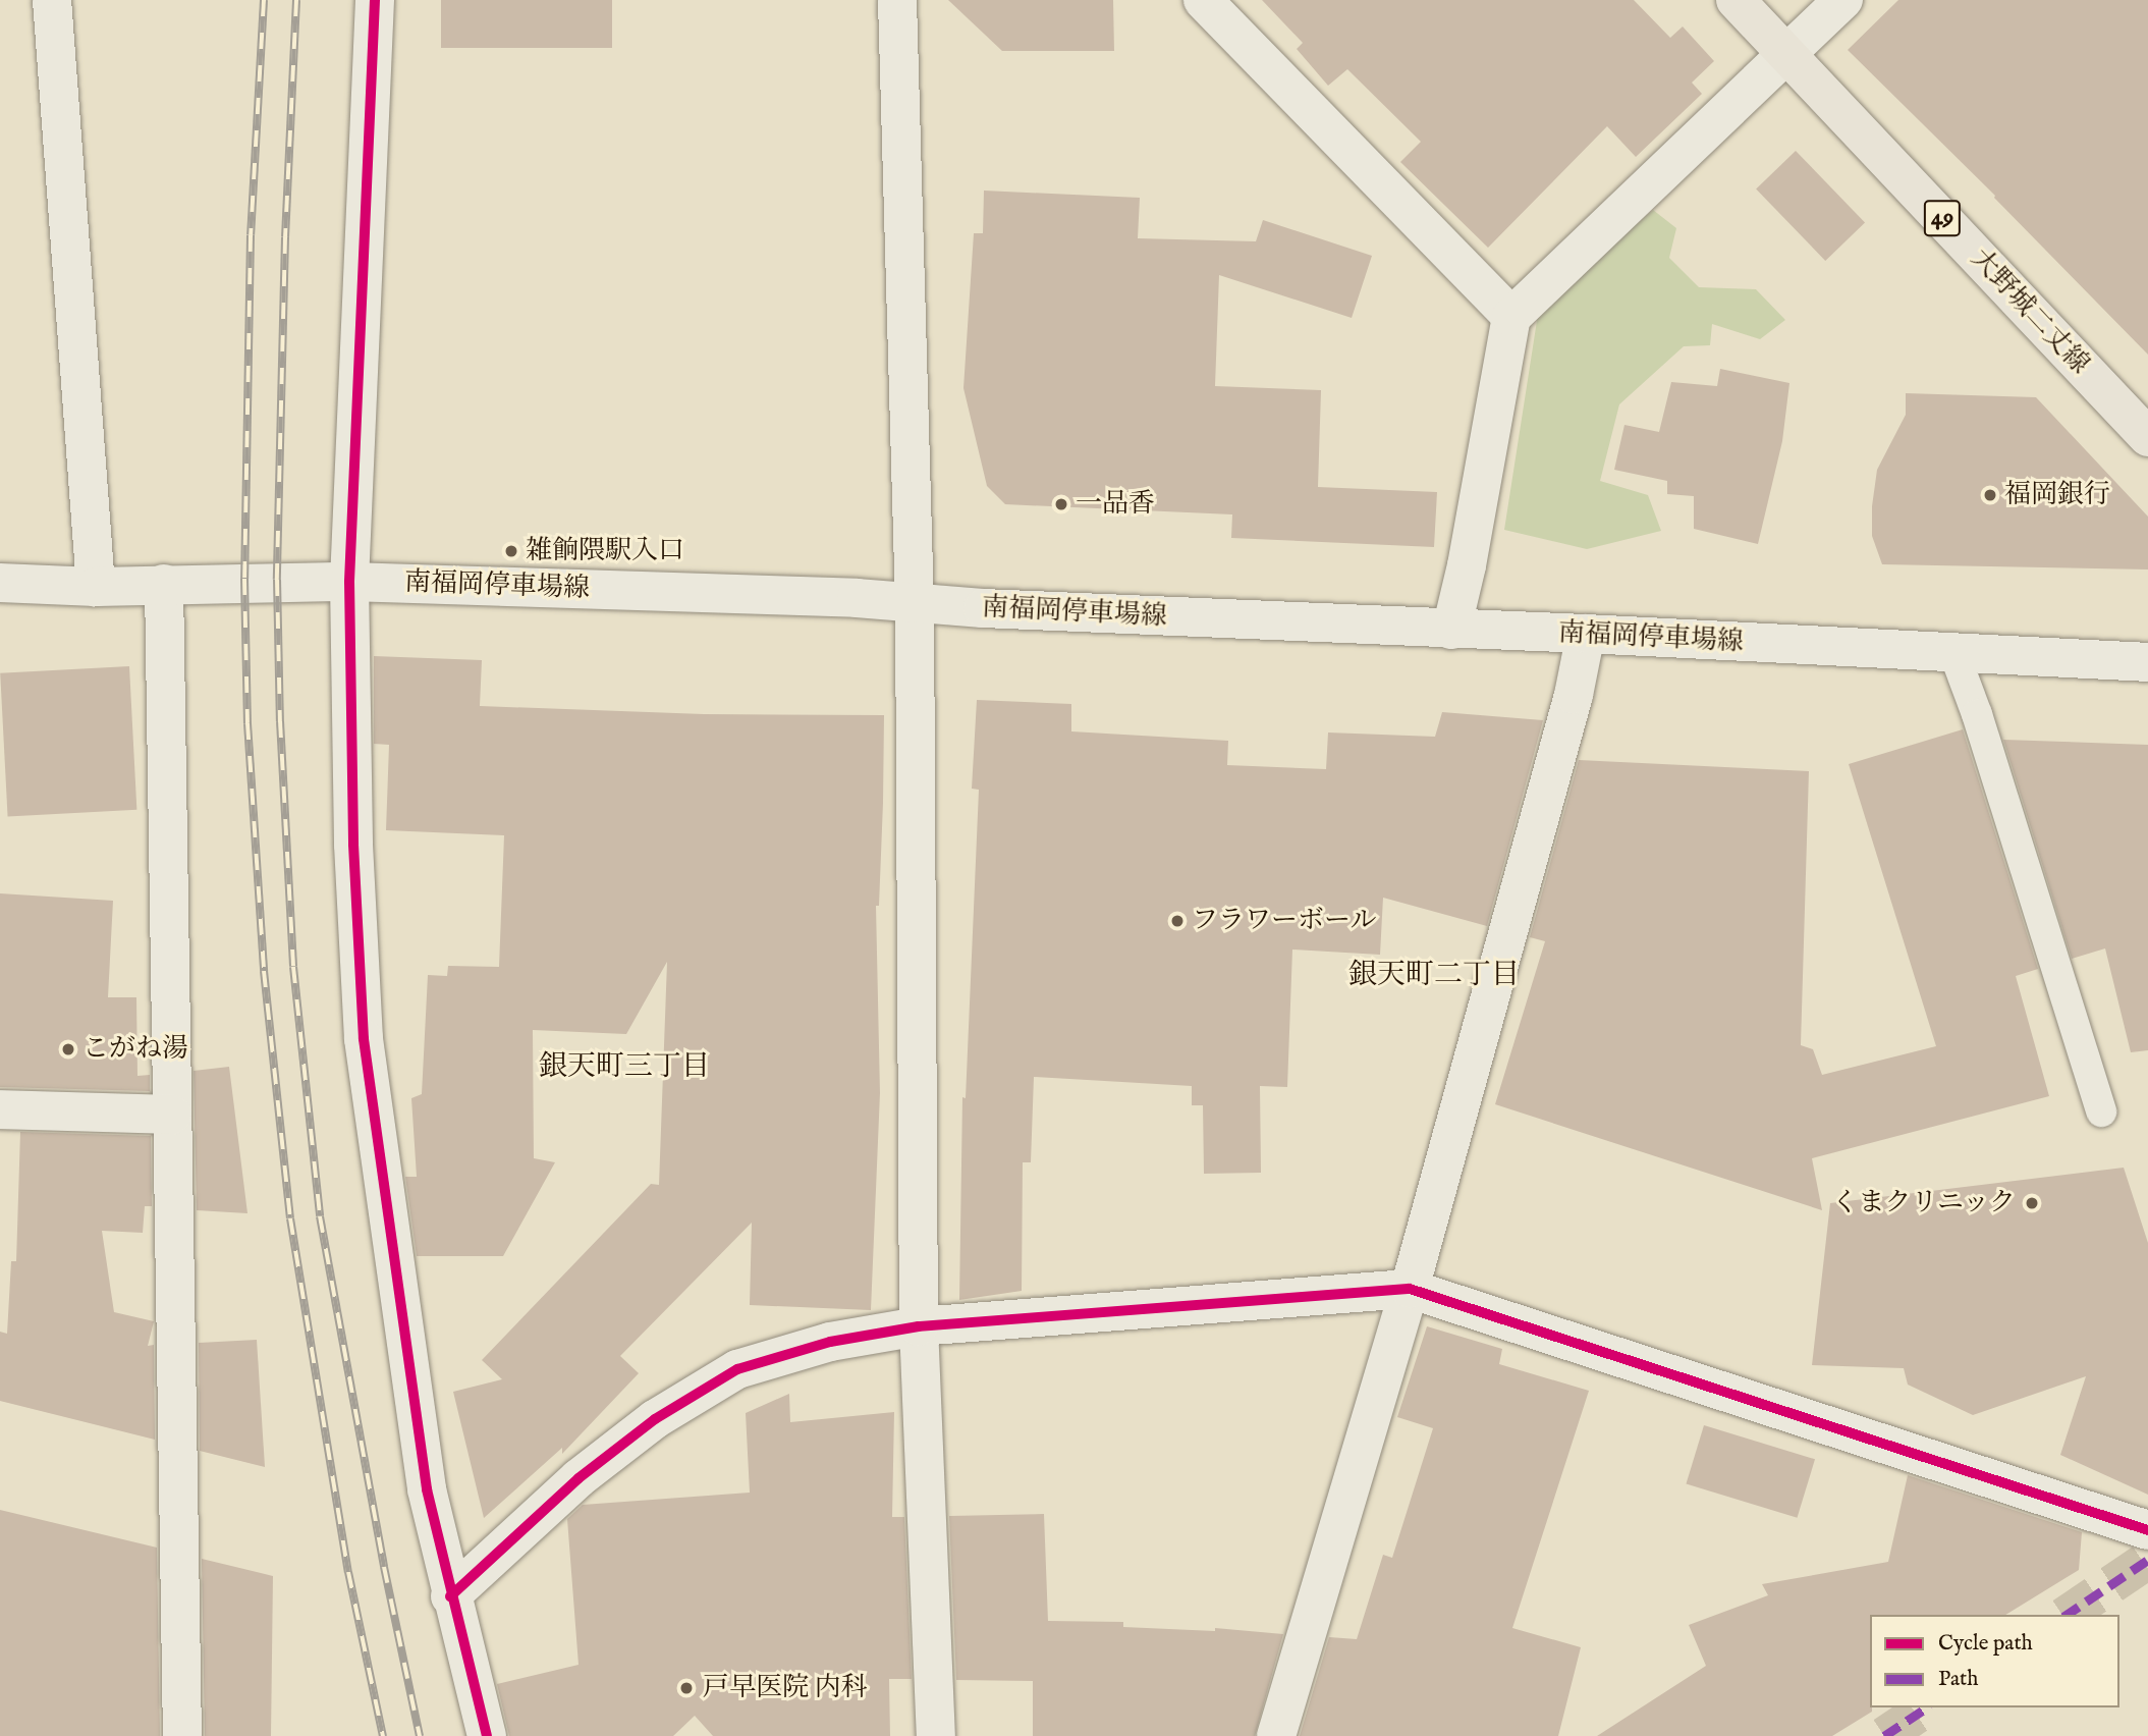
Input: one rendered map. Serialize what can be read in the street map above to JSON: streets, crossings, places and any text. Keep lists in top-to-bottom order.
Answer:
{
  "streets": {
    "main road": ["49", "大野城二丈線"],
    "street": ["南福岡停車場線"]
  },
  "districts": ["銀天町二丁目", "銀天町三丁目"],
  "places": [
    "福岡銀行",
    "一品香",
    "雑餉隈駅入口",
    "フラワーボール",
    "こがね湯",
    "くまクリニック",
    "戸早医院 内科"
  ],
  "legend": ["Cycle path", "Path"]
}
